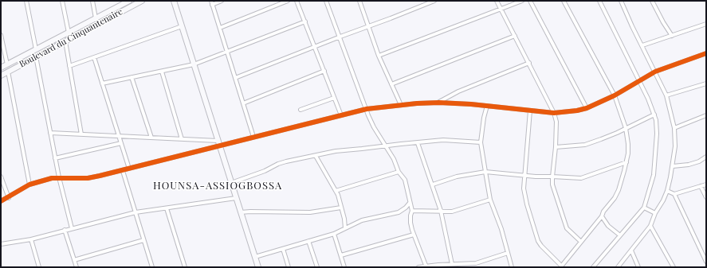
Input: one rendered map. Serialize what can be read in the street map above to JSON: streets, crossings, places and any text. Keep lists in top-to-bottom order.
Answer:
{
  "streets": {
    "main road": ["Boulevard du Cinquantenaire"]
  },
  "districts": ["HOUNSA-ASSIOGBOSSA"]
}
